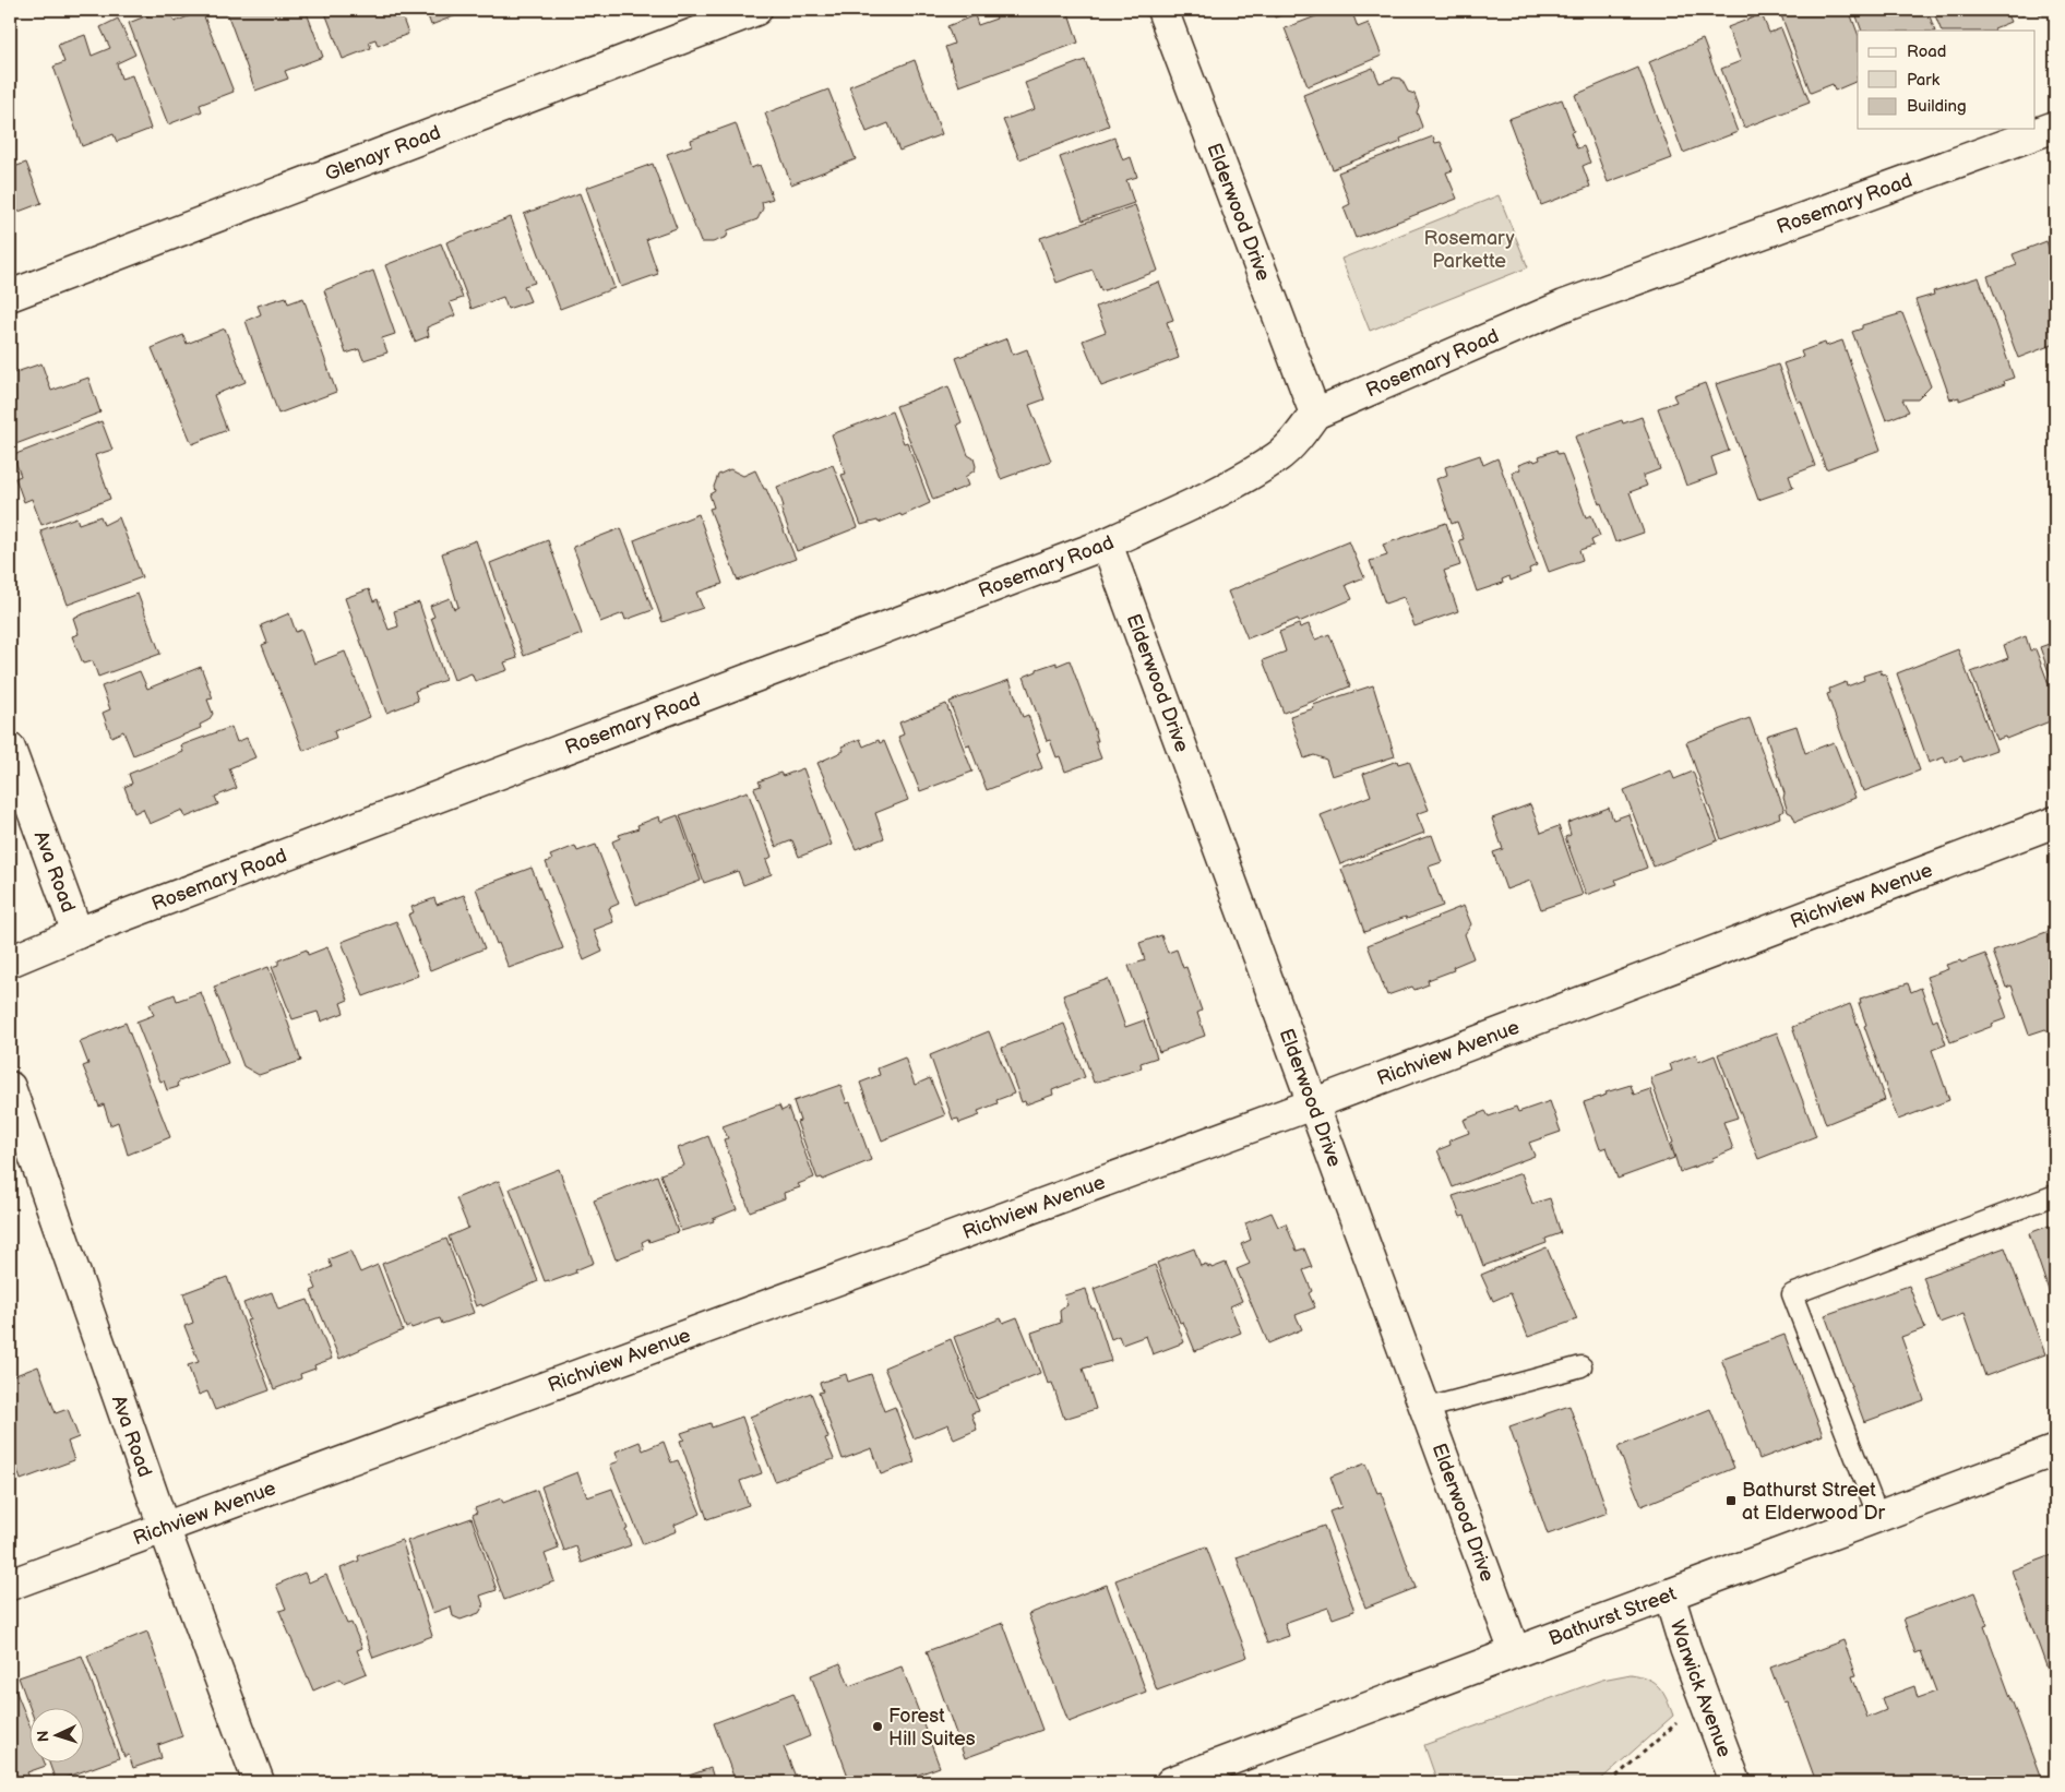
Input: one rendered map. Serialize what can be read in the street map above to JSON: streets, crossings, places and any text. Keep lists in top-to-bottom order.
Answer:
{
  "streets": {
    "street": [
      "Glenayr Road",
      "Rosemary Road",
      "Elderwood Drive",
      "Ava Road",
      "Richview Avenue",
      "Bathurst Street",
      "Warwick Avenue"
    ]
  },
  "crossings": [
    ["Rosemary Road", "Elderwood Drive"],
    ["Rosemary Road", "Ava Road"],
    ["Elderwood Drive", "Richview Avenue"],
    ["Elderwood Drive", "Bathurst Street"],
    ["Ava Road", "Richview Avenue"],
    ["Bathurst Street", "Warwick Avenue"]
  ],
  "parks": ["Rosemary Parkette"],
  "places": {
    "transit": ["Bathurst Street at Elderwood Dr"],
    "other": ["Forest Hill Suites"]
  },
  "legend": ["Road", "Park", "Building"],
  "north": "left"
}
